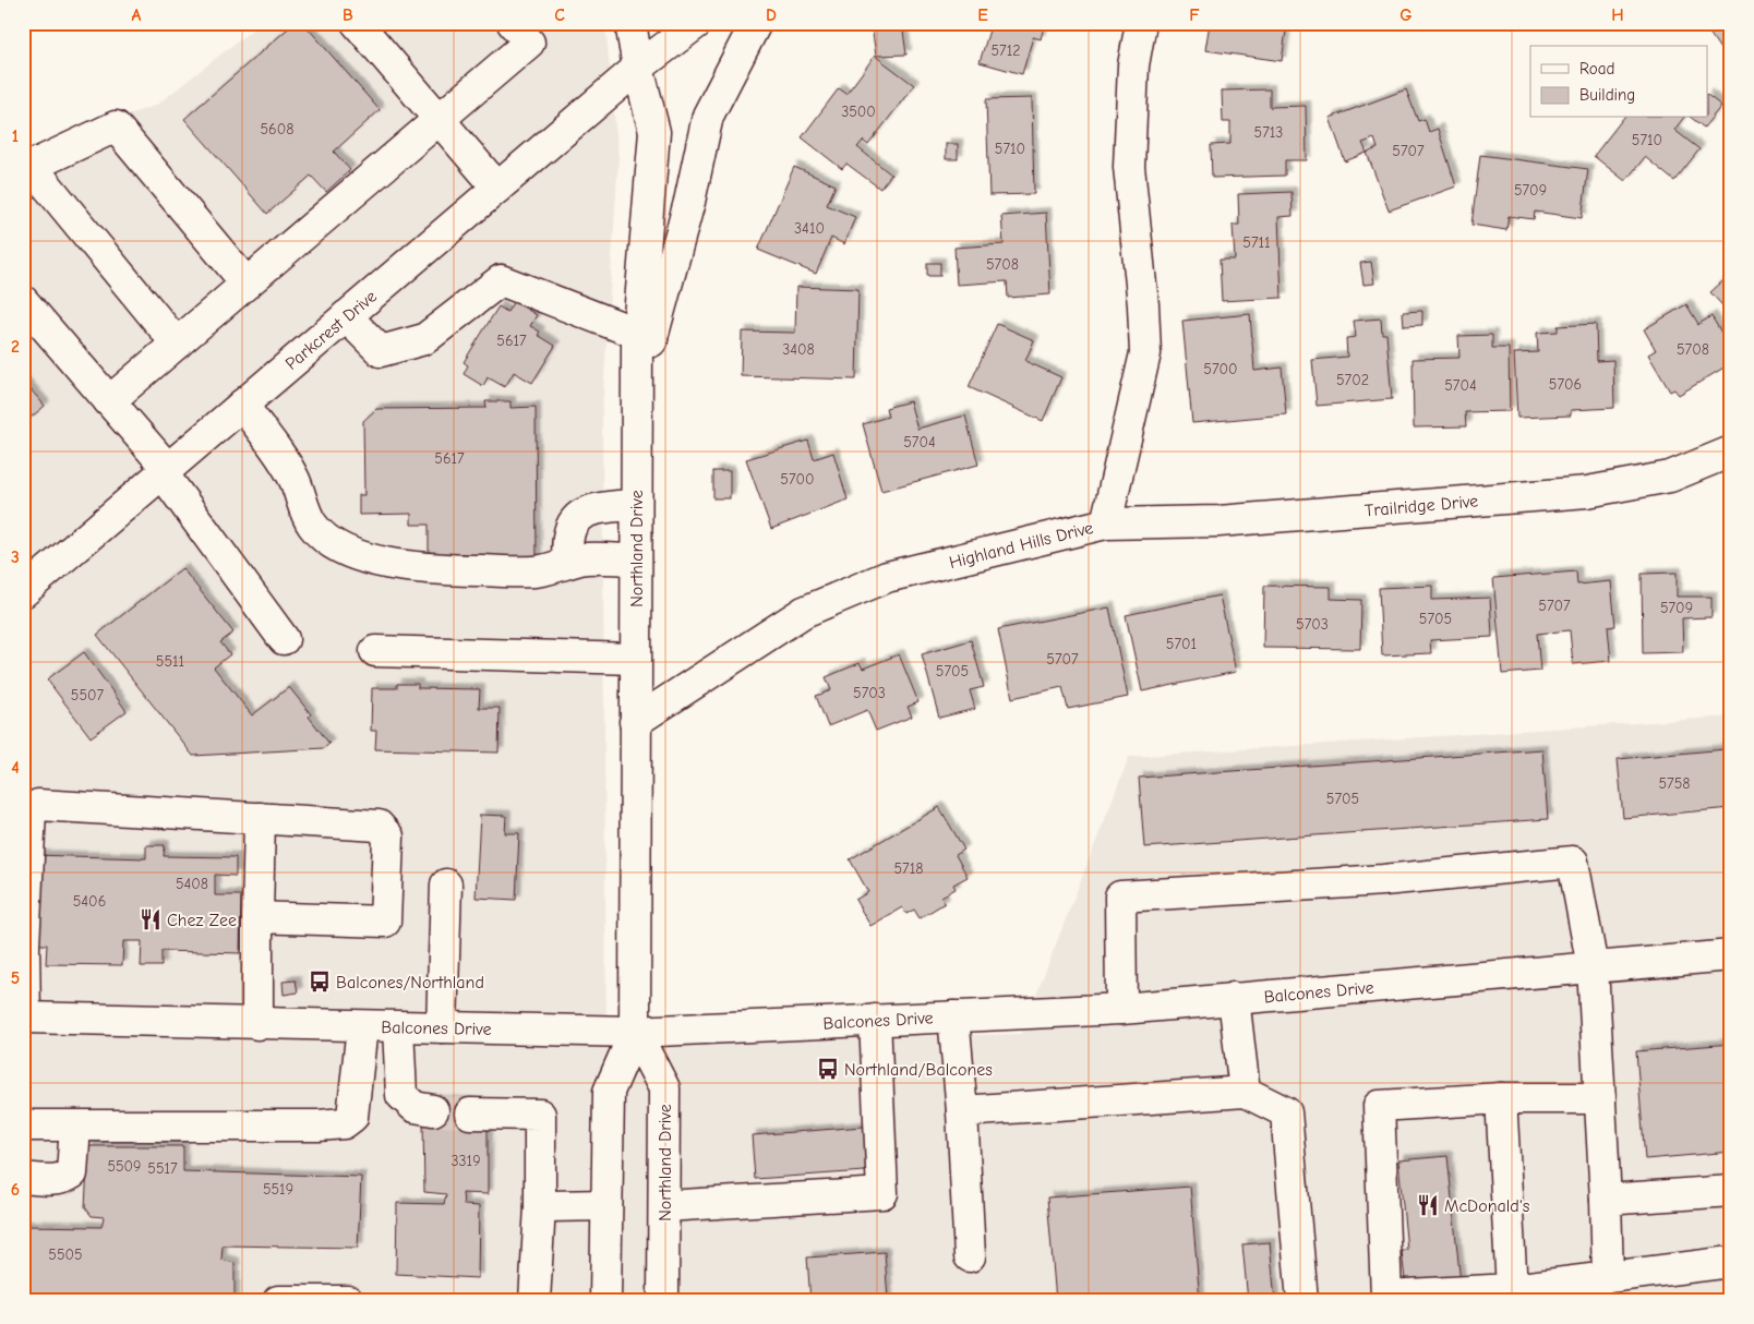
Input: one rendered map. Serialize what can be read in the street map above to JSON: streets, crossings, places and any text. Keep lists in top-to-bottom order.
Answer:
{
  "streets": {
    "street": [
      "Parkcrest Drive",
      "Trailridge Drive",
      "Highland Hills Drive",
      "Northland Drive",
      "Balcones Drive"
    ]
  },
  "crossings": [
    ["Parkcrest Drive", "Northland Drive"],
    ["Trailridge Drive", "Highland Hills Drive"],
    ["Highland Hills Drive", "Northland Drive"],
    ["Northland Drive", "Balcones Drive"]
  ],
  "places": {
    "restaurant": ["Chez Zee", "McDonald's"],
    "bus stop": ["Balcones/Northland", "Northland/Balcones"]
  },
  "house_numbers": [
    "5712",
    "3500",
    "5608",
    "5713",
    "5710",
    "5710",
    "5707",
    "5709",
    "3410",
    "5711",
    "5708",
    "5617",
    "3408",
    "5708",
    "5700",
    "5702",
    "5706",
    "5704",
    "5704",
    "5617",
    "5700",
    "5707",
    "5709",
    "5705",
    "5703",
    "5701",
    "5707",
    "5511",
    "5705",
    "5703",
    "5507",
    "5758",
    "5705",
    "5718",
    "5408",
    "5406",
    "3319",
    "5509",
    "5517",
    "5519",
    "5505"
  ],
  "legend": ["Road", "Building"],
  "grid": {
    "columns": [
      "A",
      "B",
      "C",
      "D",
      "E",
      "F",
      "G",
      "H"
    ],
    "rows": [
      "1",
      "2",
      "3",
      "4",
      "5",
      "6"
    ]
  }
}
